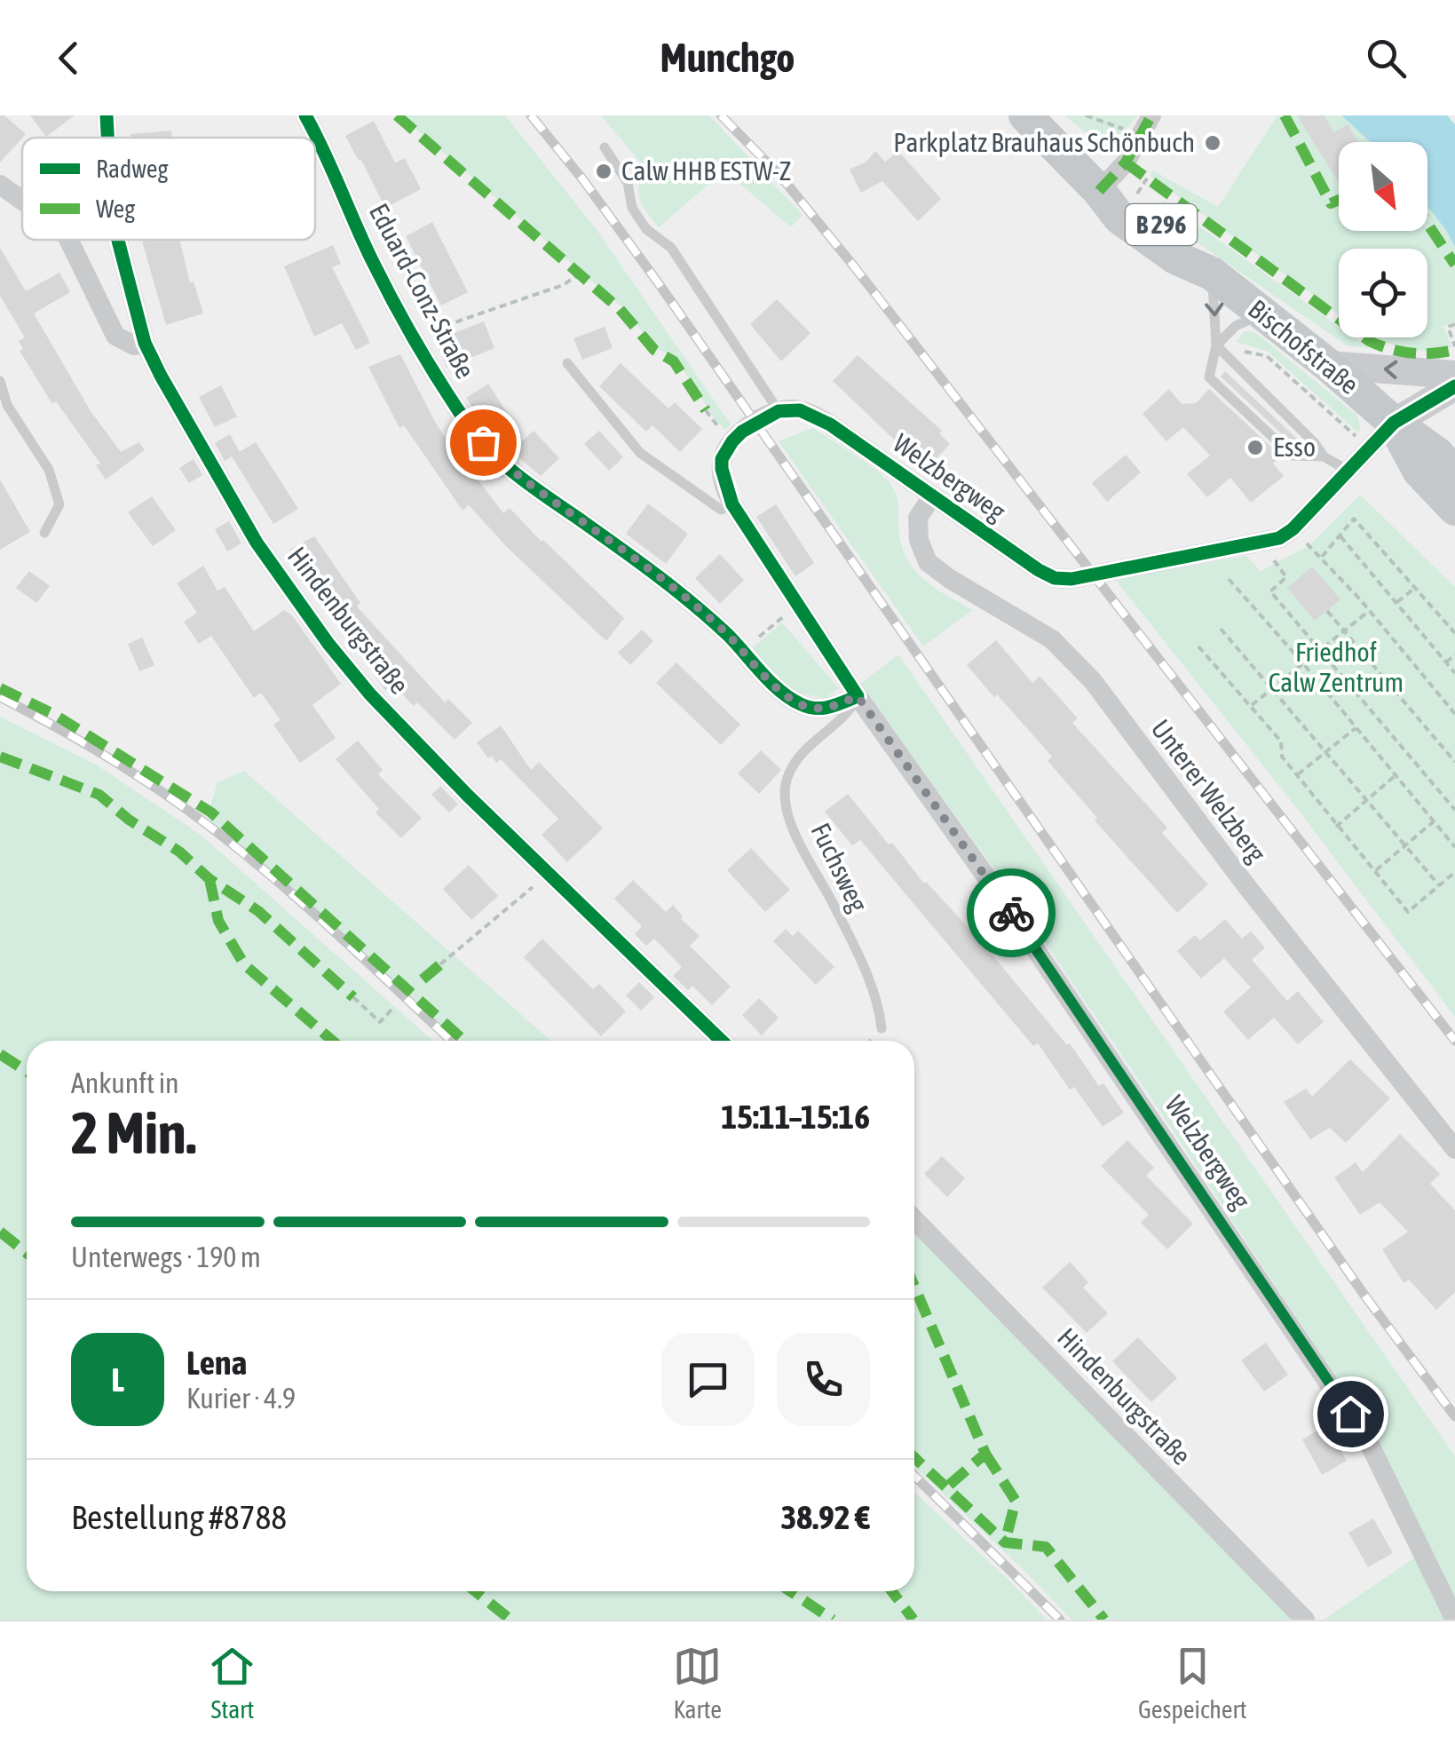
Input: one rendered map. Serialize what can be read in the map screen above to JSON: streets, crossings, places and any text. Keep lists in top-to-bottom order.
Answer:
{
  "streets": {
    "main road": ["B 296", "Bischofstraße"],
    "street": [
      "Eduard-Conz-Straße",
      "Welzbergweg",
      "Hindenburgstraße",
      "Unterer Welzberg"
    ],
    "lane": ["Fuchsweg"]
  },
  "crossings": [
    ["Eduard-Conz-Straße", "Welzbergweg"],
    ["Eduard-Conz-Straße", "Fuchsweg"],
    ["Bischofstraße", "Welzbergweg"],
    ["Welzbergweg", "Unterer Welzberg"],
    ["Welzbergweg", "Fuchsweg"]
  ],
  "parks": ["Friedhof Calw Zentrum"],
  "places": ["Parkplatz Brauhaus Schönbuch", "Calw HHB ESTW-Z", "Esso"],
  "legend": ["Radweg", "Weg"],
  "north": "bottom right",
  "page": {
    "header": "Munchgo",
    "heading": ["2 Min.", "Ankunft in", "15:11–15:16"],
    "panel": [
      "Lena",
      "Kurier · 4.9",
      "Bestellung #8788",
      "38.92 €"
    ],
    "bar": "Unterwegs · 190 m",
    "round": "L",
    "tabs": ["Start", "Karte", "Gespeichert"]
  }
}
